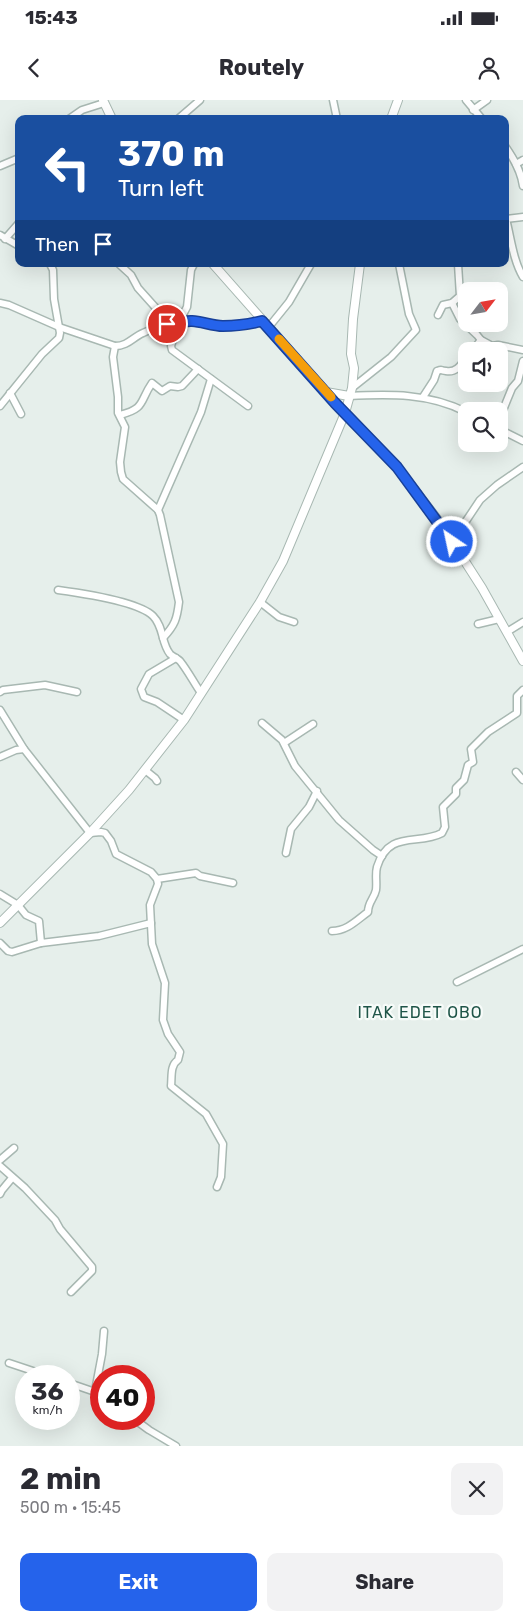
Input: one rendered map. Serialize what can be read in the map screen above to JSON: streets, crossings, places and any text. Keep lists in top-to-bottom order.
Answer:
{
  "districts": ["ITAK EDET OBO"],
  "north": "top right",
  "page": {
    "status": "15:43",
    "header": "Routely",
    "turn": ["370 m", "Turn left"],
    "then": "Then",
    "speed": "36 km/h",
    "limit": "40",
    "heading": ["2 min", "500 m · 15:45"],
    "buttons": ["Exit", "Share"]
  }
}
